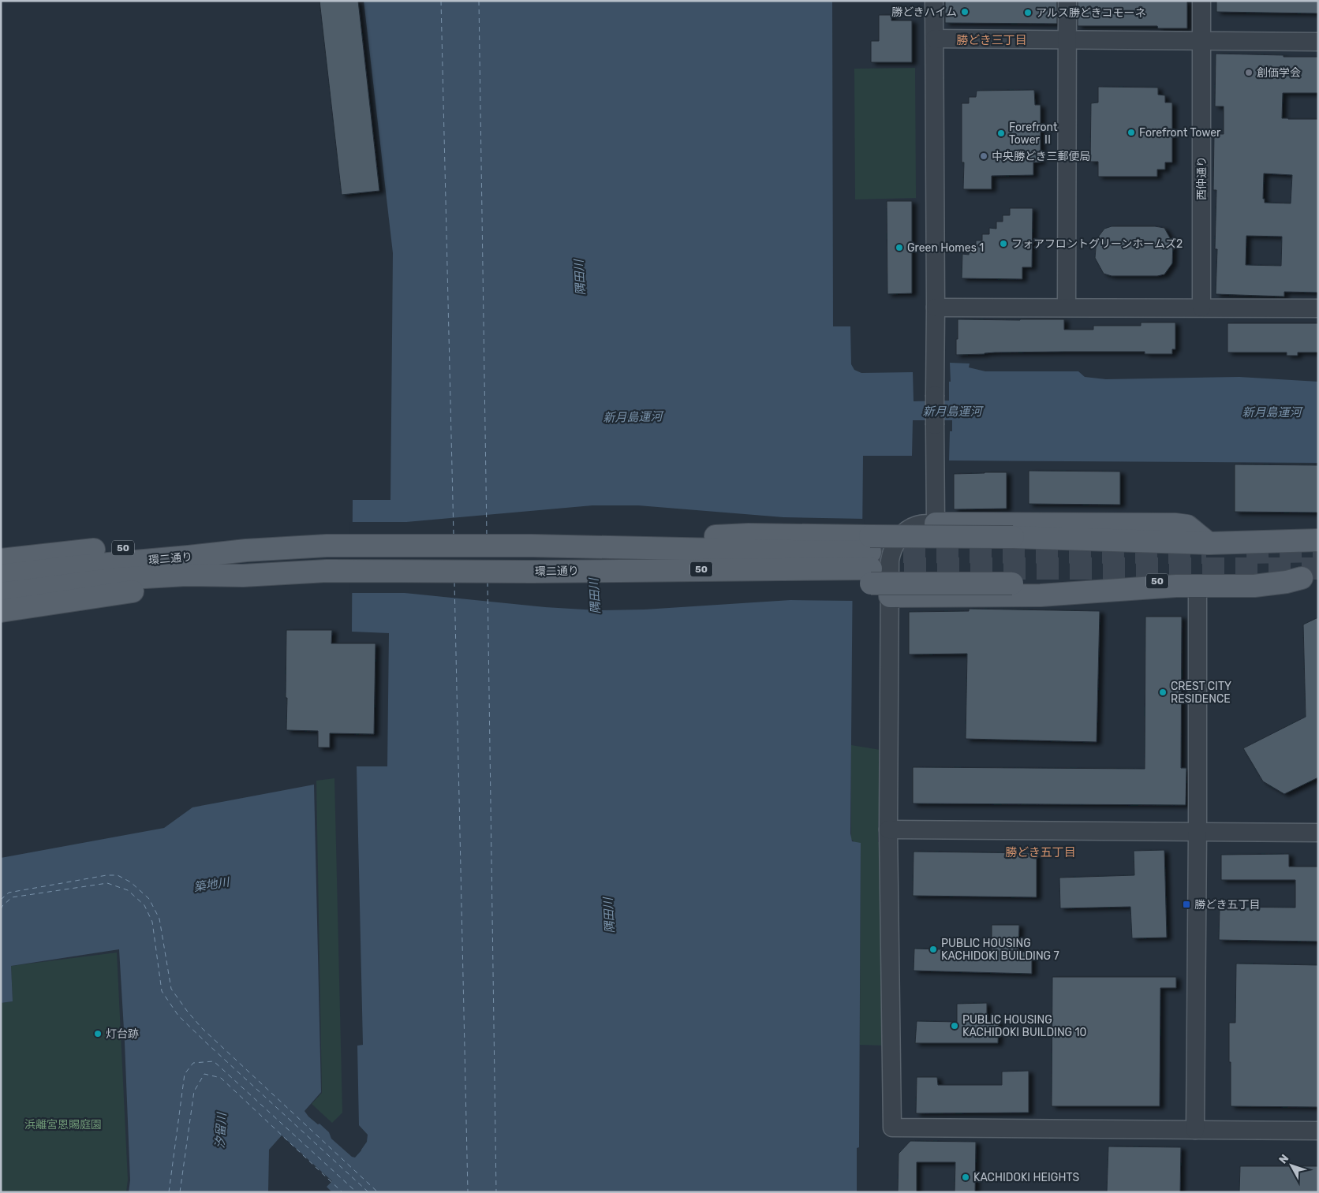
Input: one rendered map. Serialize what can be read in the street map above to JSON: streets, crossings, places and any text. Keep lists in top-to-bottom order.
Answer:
{
  "streets": {
    "main road": ["50", "環二通り"],
    "street": ["西仲通り"]
  },
  "crossings": [
    ["50", "環二通り"]
  ],
  "districts": ["勝どき三丁目", "勝どき五丁目"],
  "water": [
    "隅田川",
    "新月島運河",
    "築地川",
    "汐留川"
  ],
  "parks": ["浜離宮恩賜庭園"],
  "places": {
    "other": [
      "勝どきハイム",
      "アルス勝どきコモーネ",
      "創価学会",
      "Forefront Tower",
      "Forefront Tower Ⅱ",
      "中央勝どき三郵便局",
      "フォアフロントグリーンホームズ2",
      "Green Homes 1",
      "CREST CITY RESIDENCE",
      "PUBLIC HOUSING KACHIDOKI BUILDING 7",
      "PUBLIC HOUSING KACHIDOKI BUILDING 10",
      "灯台跡",
      "KACHIDOKI HEIGHTS"
    ],
    "transit": ["勝どき五丁目"]
  },
  "north": "top left"
}
